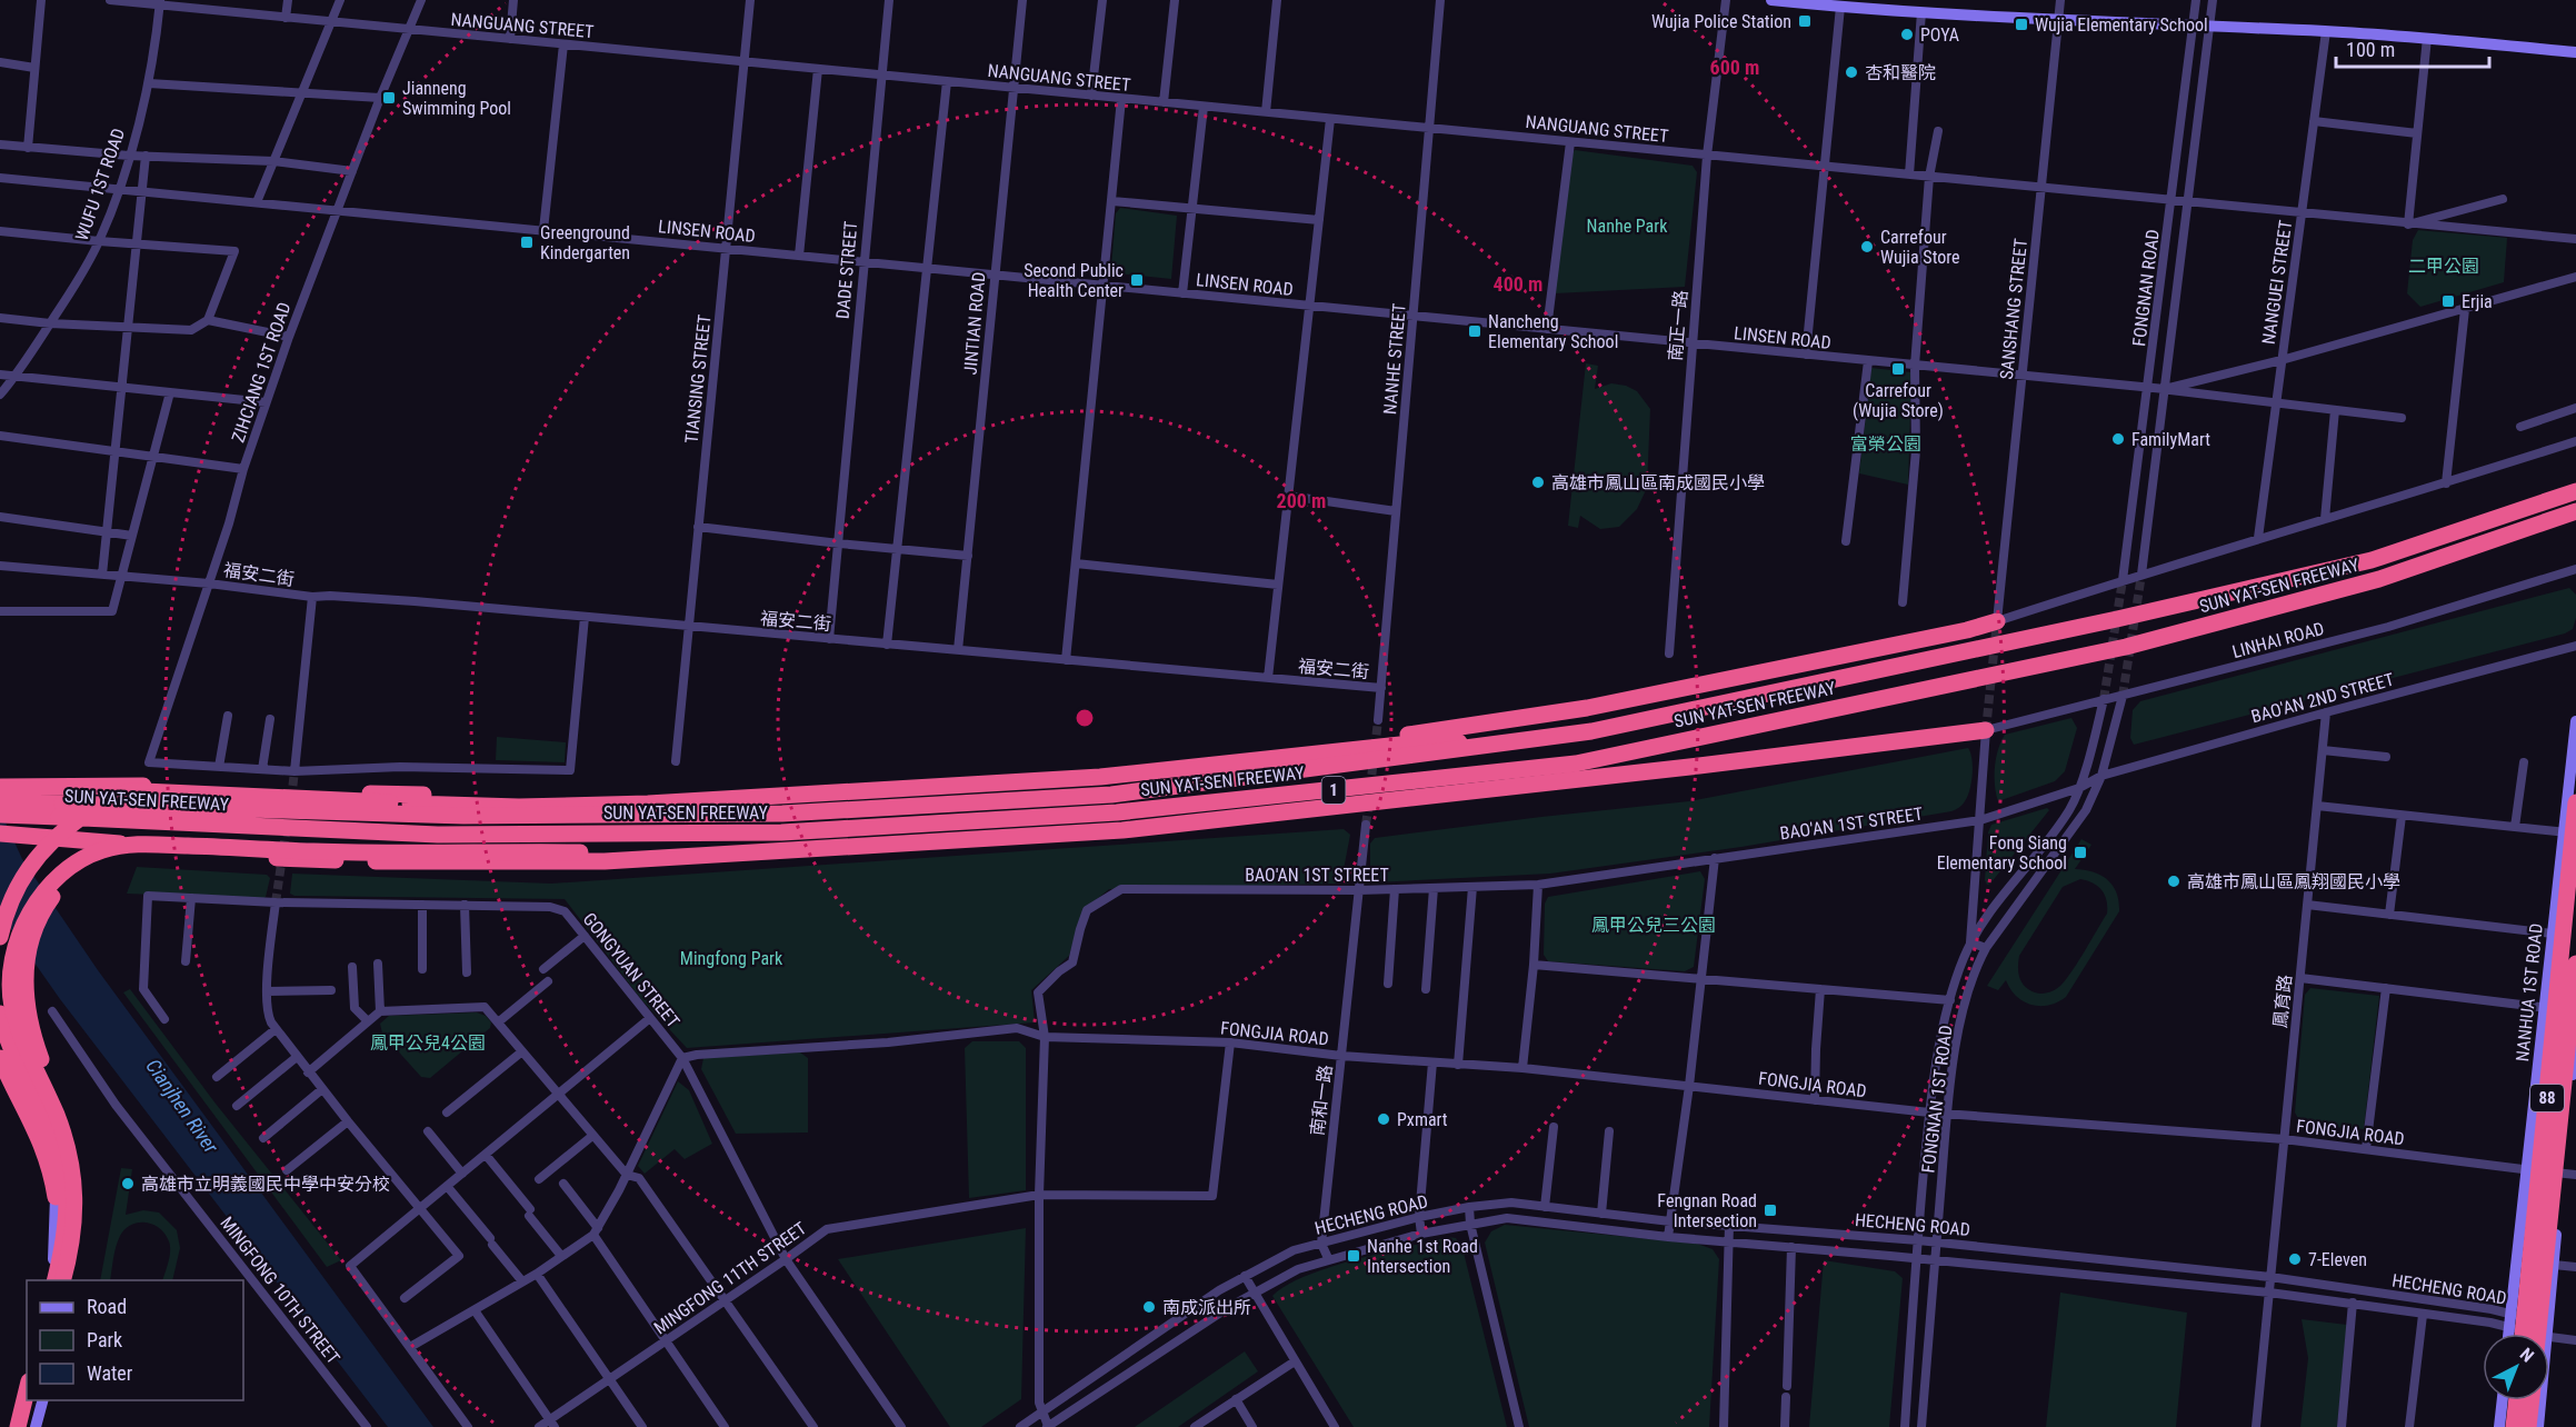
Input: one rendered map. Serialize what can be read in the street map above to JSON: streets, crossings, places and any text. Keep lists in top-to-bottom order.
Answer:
{
  "streets": {
    "highway": ["SUN YAT-SEN FREEWAY", "1", "88"],
    "main road": ["NANHUA 1ST ROAD"],
    "street": [
      "NANGUANG STREET",
      "WUFU 1ST ROAD",
      "LINSEN ROAD",
      "DADE STREET",
      "NANGUEI STREET",
      "FONGNAN ROAD",
      "SANSHANG STREET",
      "JINTIAN ROAD",
      "南正一路",
      "NANHE STREET",
      "ZIHCIANG 1ST ROAD",
      "TIANSING STREET",
      "福安二街",
      "LINHAI ROAD",
      "BAO'AN 2ND STREET",
      "BAO'AN 1ST STREET",
      "GONGYUAN STREET",
      "鳳育路",
      "FONGJIA ROAD",
      "FONGNAN 1ST ROAD",
      "南和一路",
      "HECHENG ROAD",
      "MINGFONG 11TH STREET",
      "MINGFONG 10TH STREET"
    ]
  },
  "crossings": [
    ["NANGUANG STREET", "WUFU 1ST ROAD"],
    ["NANGUANG STREET", "DADE STREET"],
    ["NANGUANG STREET", "NANGUEI STREET"],
    ["NANGUANG STREET", "FONGNAN ROAD"],
    ["NANGUANG STREET", "SANSHANG STREET"],
    ["NANGUANG STREET", "JINTIAN ROAD"],
    ["NANGUANG STREET", "南正一路"],
    ["NANGUANG STREET", "NANHE STREET"],
    ["NANGUANG STREET", "ZIHCIANG 1ST ROAD"],
    ["NANGUANG STREET", "TIANSING STREET"],
    ["WUFU 1ST ROAD", "LINSEN ROAD"],
    ["LINSEN ROAD", "DADE STREET"],
    ["LINSEN ROAD", "FONGNAN ROAD"],
    ["LINSEN ROAD", "SANSHANG STREET"],
    ["LINSEN ROAD", "JINTIAN ROAD"],
    ["LINSEN ROAD", "南正一路"],
    ["LINSEN ROAD", "NANHE STREET"],
    ["LINSEN ROAD", "ZIHCIANG 1ST ROAD"],
    ["LINSEN ROAD", "TIANSING STREET"],
    ["DADE STREET", "福安二街"],
    ["JINTIAN ROAD", "福安二街"],
    ["NANHE STREET", "福安二街"],
    ["ZIHCIANG 1ST ROAD", "福安二街"],
    ["TIANSING STREET", "福安二街"],
    ["LINHAI ROAD", "FONGNAN 1ST ROAD"],
    ["BAO'AN 2ND STREET", "BAO'AN 1ST STREET"],
    ["BAO'AN 2ND STREET", "鳳育路"],
    ["BAO'AN 2ND STREET", "FONGNAN 1ST ROAD"],
    ["BAO'AN 1ST STREET", "FONGJIA ROAD"],
    ["BAO'AN 1ST STREET", "FONGNAN 1ST ROAD"],
    ["BAO'AN 1ST STREET", "南和一路"],
    ["BAO'AN 1ST STREET", "HECHENG ROAD"],
    ["BAO'AN 1ST STREET", "MINGFONG 11TH STREET"],
    ["GONGYUAN STREET", "MINGFONG 11TH STREET"],
    ["NANHUA 1ST ROAD", "FONGJIA ROAD"],
    ["NANHUA 1ST ROAD", "HECHENG ROAD"],
    ["鳳育路", "FONGJIA ROAD"],
    ["鳳育路", "HECHENG ROAD"],
    ["FONGJIA ROAD", "FONGNAN 1ST ROAD"],
    ["FONGJIA ROAD", "南和一路"],
    ["FONGJIA ROAD", "MINGFONG 11TH STREET"],
    ["FONGNAN 1ST ROAD", "HECHENG ROAD"],
    ["南和一路", "HECHENG ROAD"]
  ],
  "water": ["Cianjhen River"],
  "parks": [
    "Nanhe Park",
    "二甲公園",
    "富榮公園",
    "鳳甲公兒三公園",
    "Mingfong Park",
    "鳳甲公兒4公園"
  ],
  "places": {
    "transit": [
      "Wujia Police Station",
      "Wujia Elementary School",
      "Jianneng Swimming Pool",
      "Greenground Kindergarten",
      "Second Public Health Center",
      "Erjia",
      "Nancheng Elementary School",
      "Carrefour (Wujia Store)",
      "Fong Siang Elementary School",
      "Fengnan Road Intersection",
      "Nanhe 1st Road Intersection"
    ],
    "other": [
      "POYA",
      "杏和醫院",
      "Carrefour Wujia Store",
      "FamilyMart",
      "高雄市鳳山區南成國民小學",
      "高雄市鳳山區鳳翔國民小學",
      "Pxmart",
      "高雄市立明義國民中學中安分校",
      "7-Eleven",
      "南成派出所"
    ]
  },
  "legend": ["Road", "Park", "Water"],
  "scale_bar": "100 m",
  "north": "top right",
  "rings": ["600 m", "400 m", "200 m"]
}
